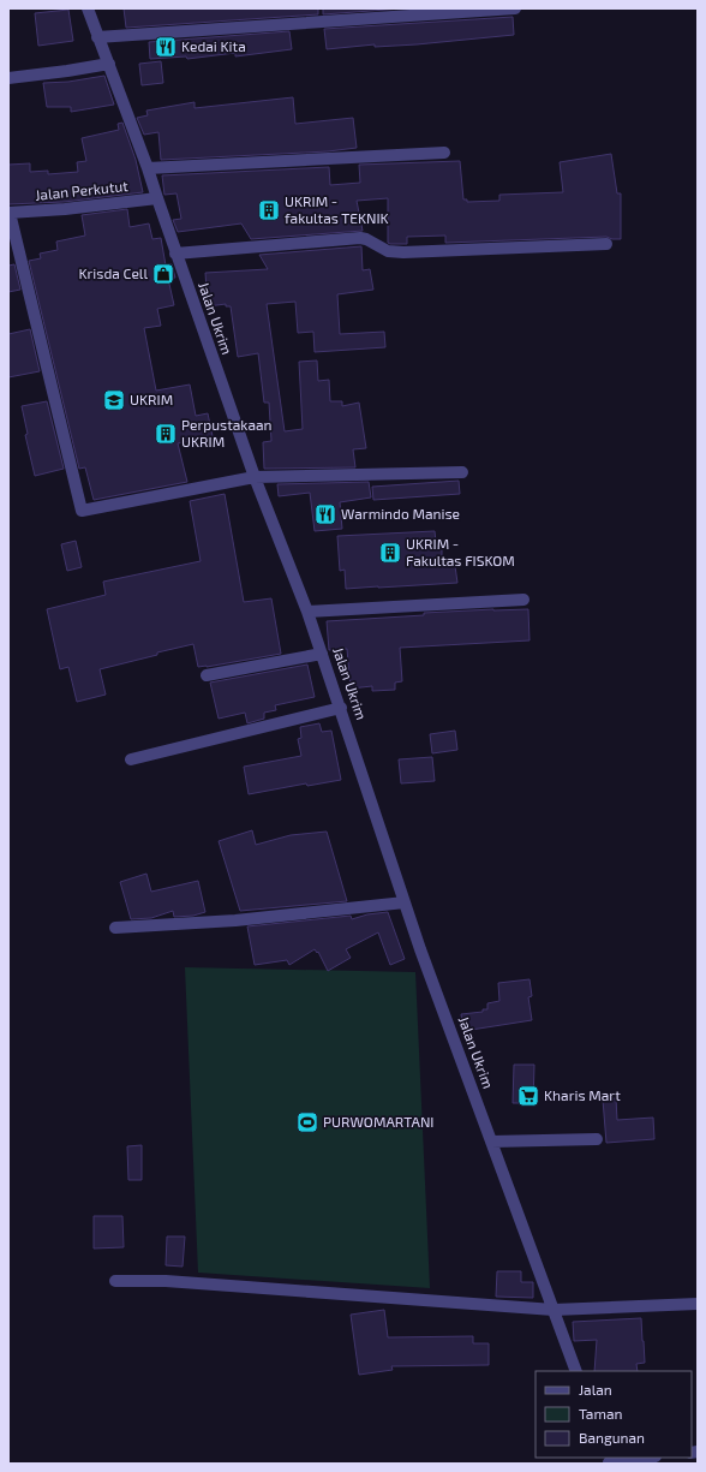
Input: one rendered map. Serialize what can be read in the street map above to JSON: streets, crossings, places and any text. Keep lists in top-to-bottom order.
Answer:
{
  "streets": {
    "street": ["Jalan Perkutut", "Jalan Ukrim"]
  },
  "crossings": [
    ["Jalan Perkutut", "Jalan Ukrim"]
  ],
  "places": {
    "restaurant": ["Kedai Kita", "Warmindo Manise"],
    "building": ["UKRIM - fakultas TEKNIK", "Perpustakaan UKRIM", "UKRIM - Fakultas FISKOM"],
    "shop": ["Krisda Cell"],
    "school or university": ["UKRIM"],
    "supermarket": ["Kharis Mart"],
    "sports": ["PURWOMARTANI"]
  },
  "legend": ["Jalan", "Taman", "Bangunan"]
}
